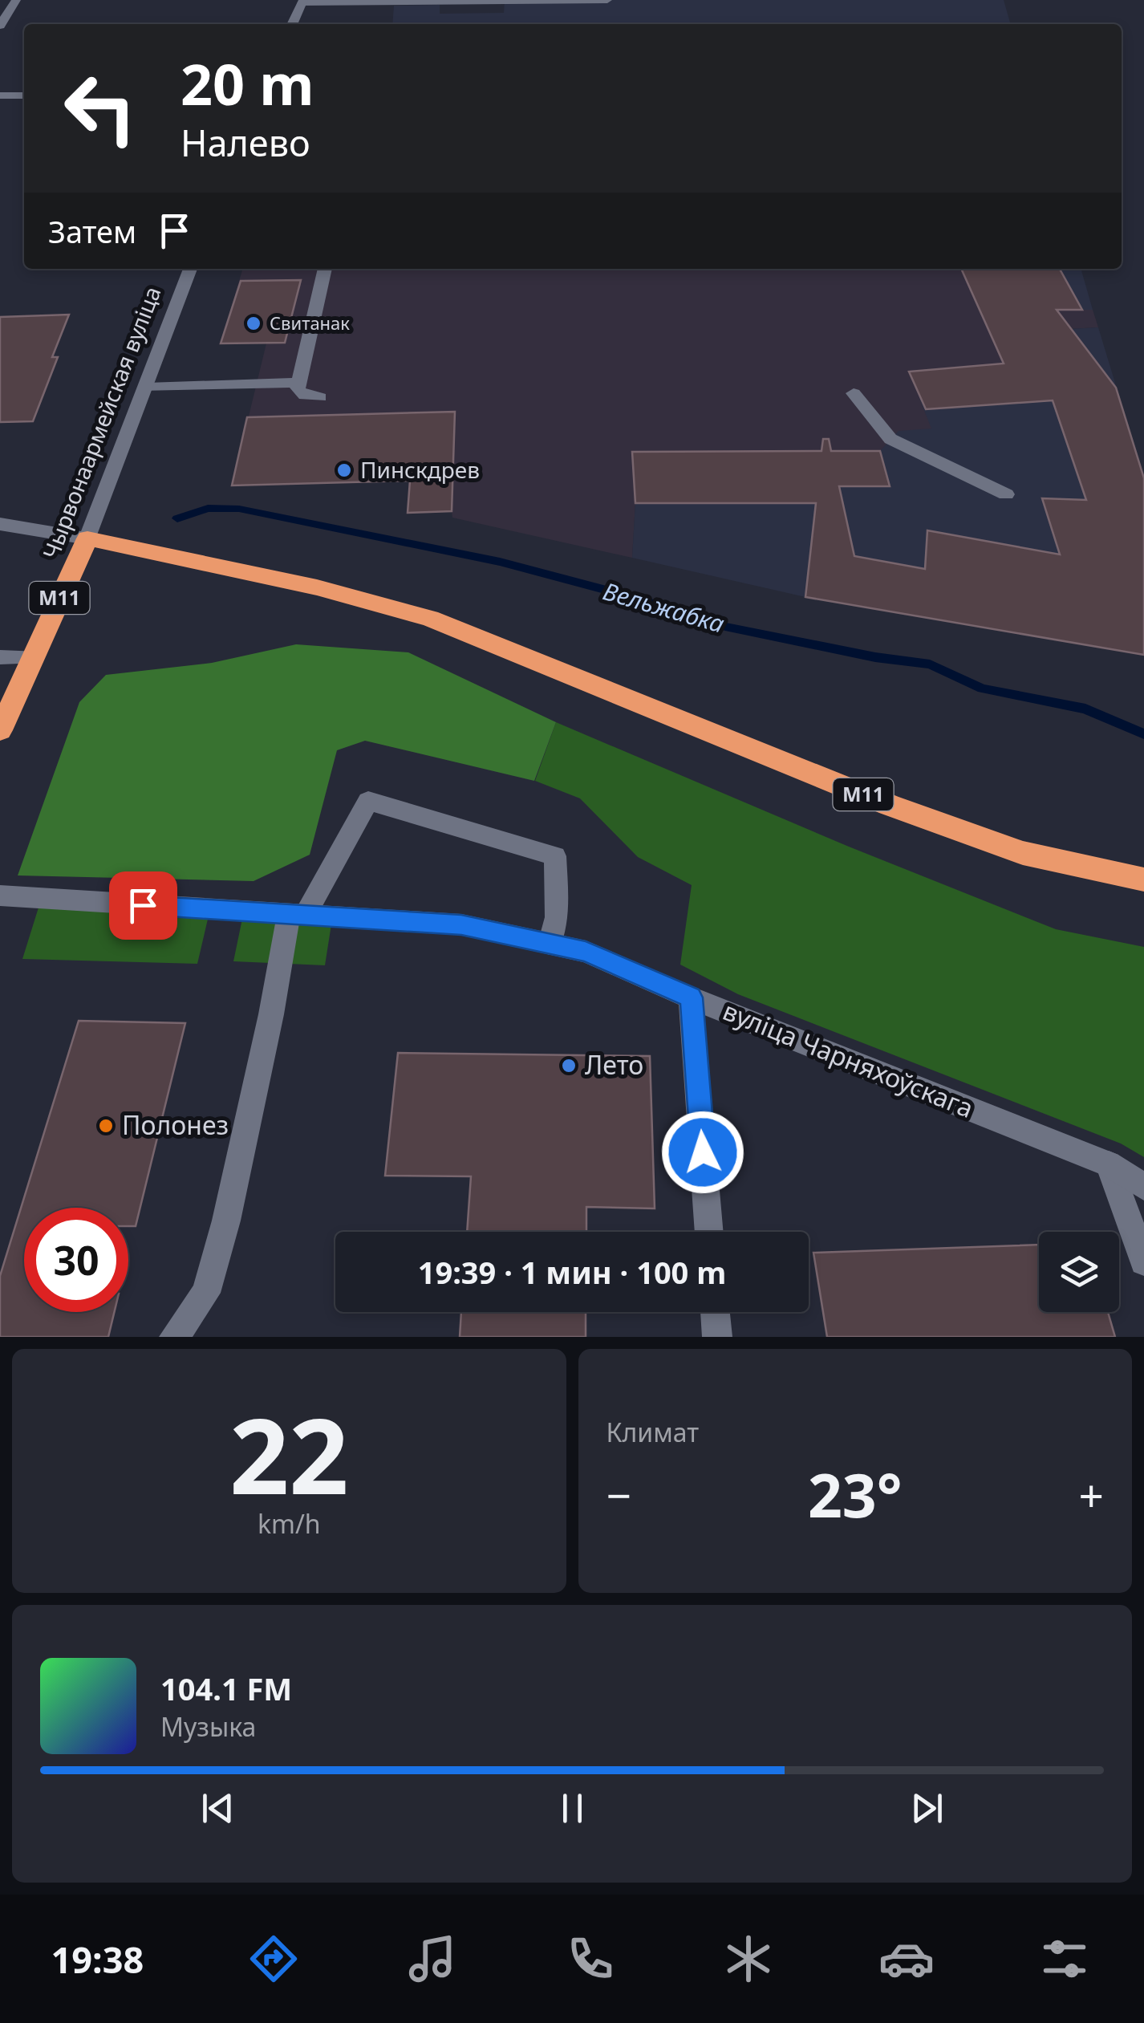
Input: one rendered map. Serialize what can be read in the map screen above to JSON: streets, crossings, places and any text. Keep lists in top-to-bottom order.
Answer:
{
  "streets": {
    "highway": ["Чырвонаармейская вуліца", "М11"],
    "street": ["вуліца Чарняхоўскага"]
  },
  "crossings": [
    ["Чырвонаармейская вуліца", "М11"]
  ],
  "water": ["Вельжабка"],
  "places": [
    "Свитанак",
    "Пинскдрев",
    "Лето",
    "Полонез"
  ],
  "page": {
    "turn": ["20 m", "Налево"],
    "then": "Затем",
    "limit": "30",
    "trip": "19:39 · 1 мин · 100 m",
    "tile": [
      ["22", "km/h"],
      "Климат"
    ],
    "heat": ["−", "23°", "+"],
    "song": ["104.1 FM", "Музыка"],
    "tabs": "19:38"
  }
}
